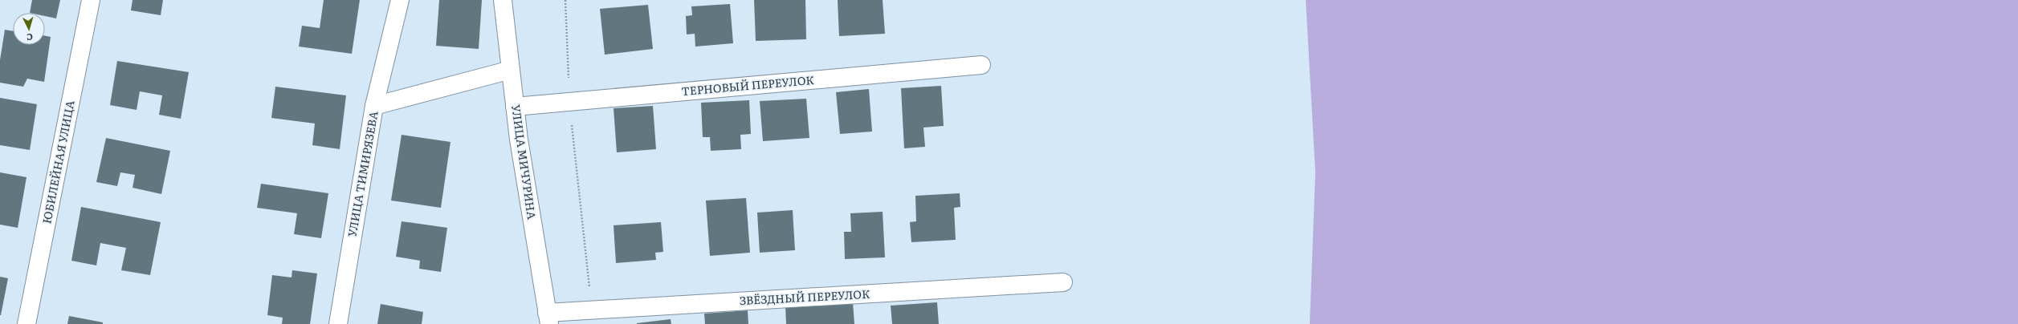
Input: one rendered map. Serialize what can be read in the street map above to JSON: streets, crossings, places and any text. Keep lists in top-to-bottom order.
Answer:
{
  "streets": {
    "street": [
      "ТЕРНОВЫЙ ПЕРЕУЛОК",
      "ЮБИЛЕЙНАЯ УЛИЦА",
      "УЛИЦА МИЧУРИНА",
      "УЛИЦА ТИМИРЯЗЕВА",
      "ЗВЁЗДНЫЙ ПЕРЕУЛОК"
    ]
  },
  "crossings": [
    ["ТЕРНОВЫЙ ПЕРЕУЛОК", "УЛИЦА МИЧУРИНА"],
    ["УЛИЦА МИЧУРИНА", "УЛИЦА ТИМИРЯЗЕВА"],
    ["УЛИЦА МИЧУРИНА", "ЗВЁЗДНЫЙ ПЕРЕУЛОК"]
  ],
  "north": "bottom"
}
